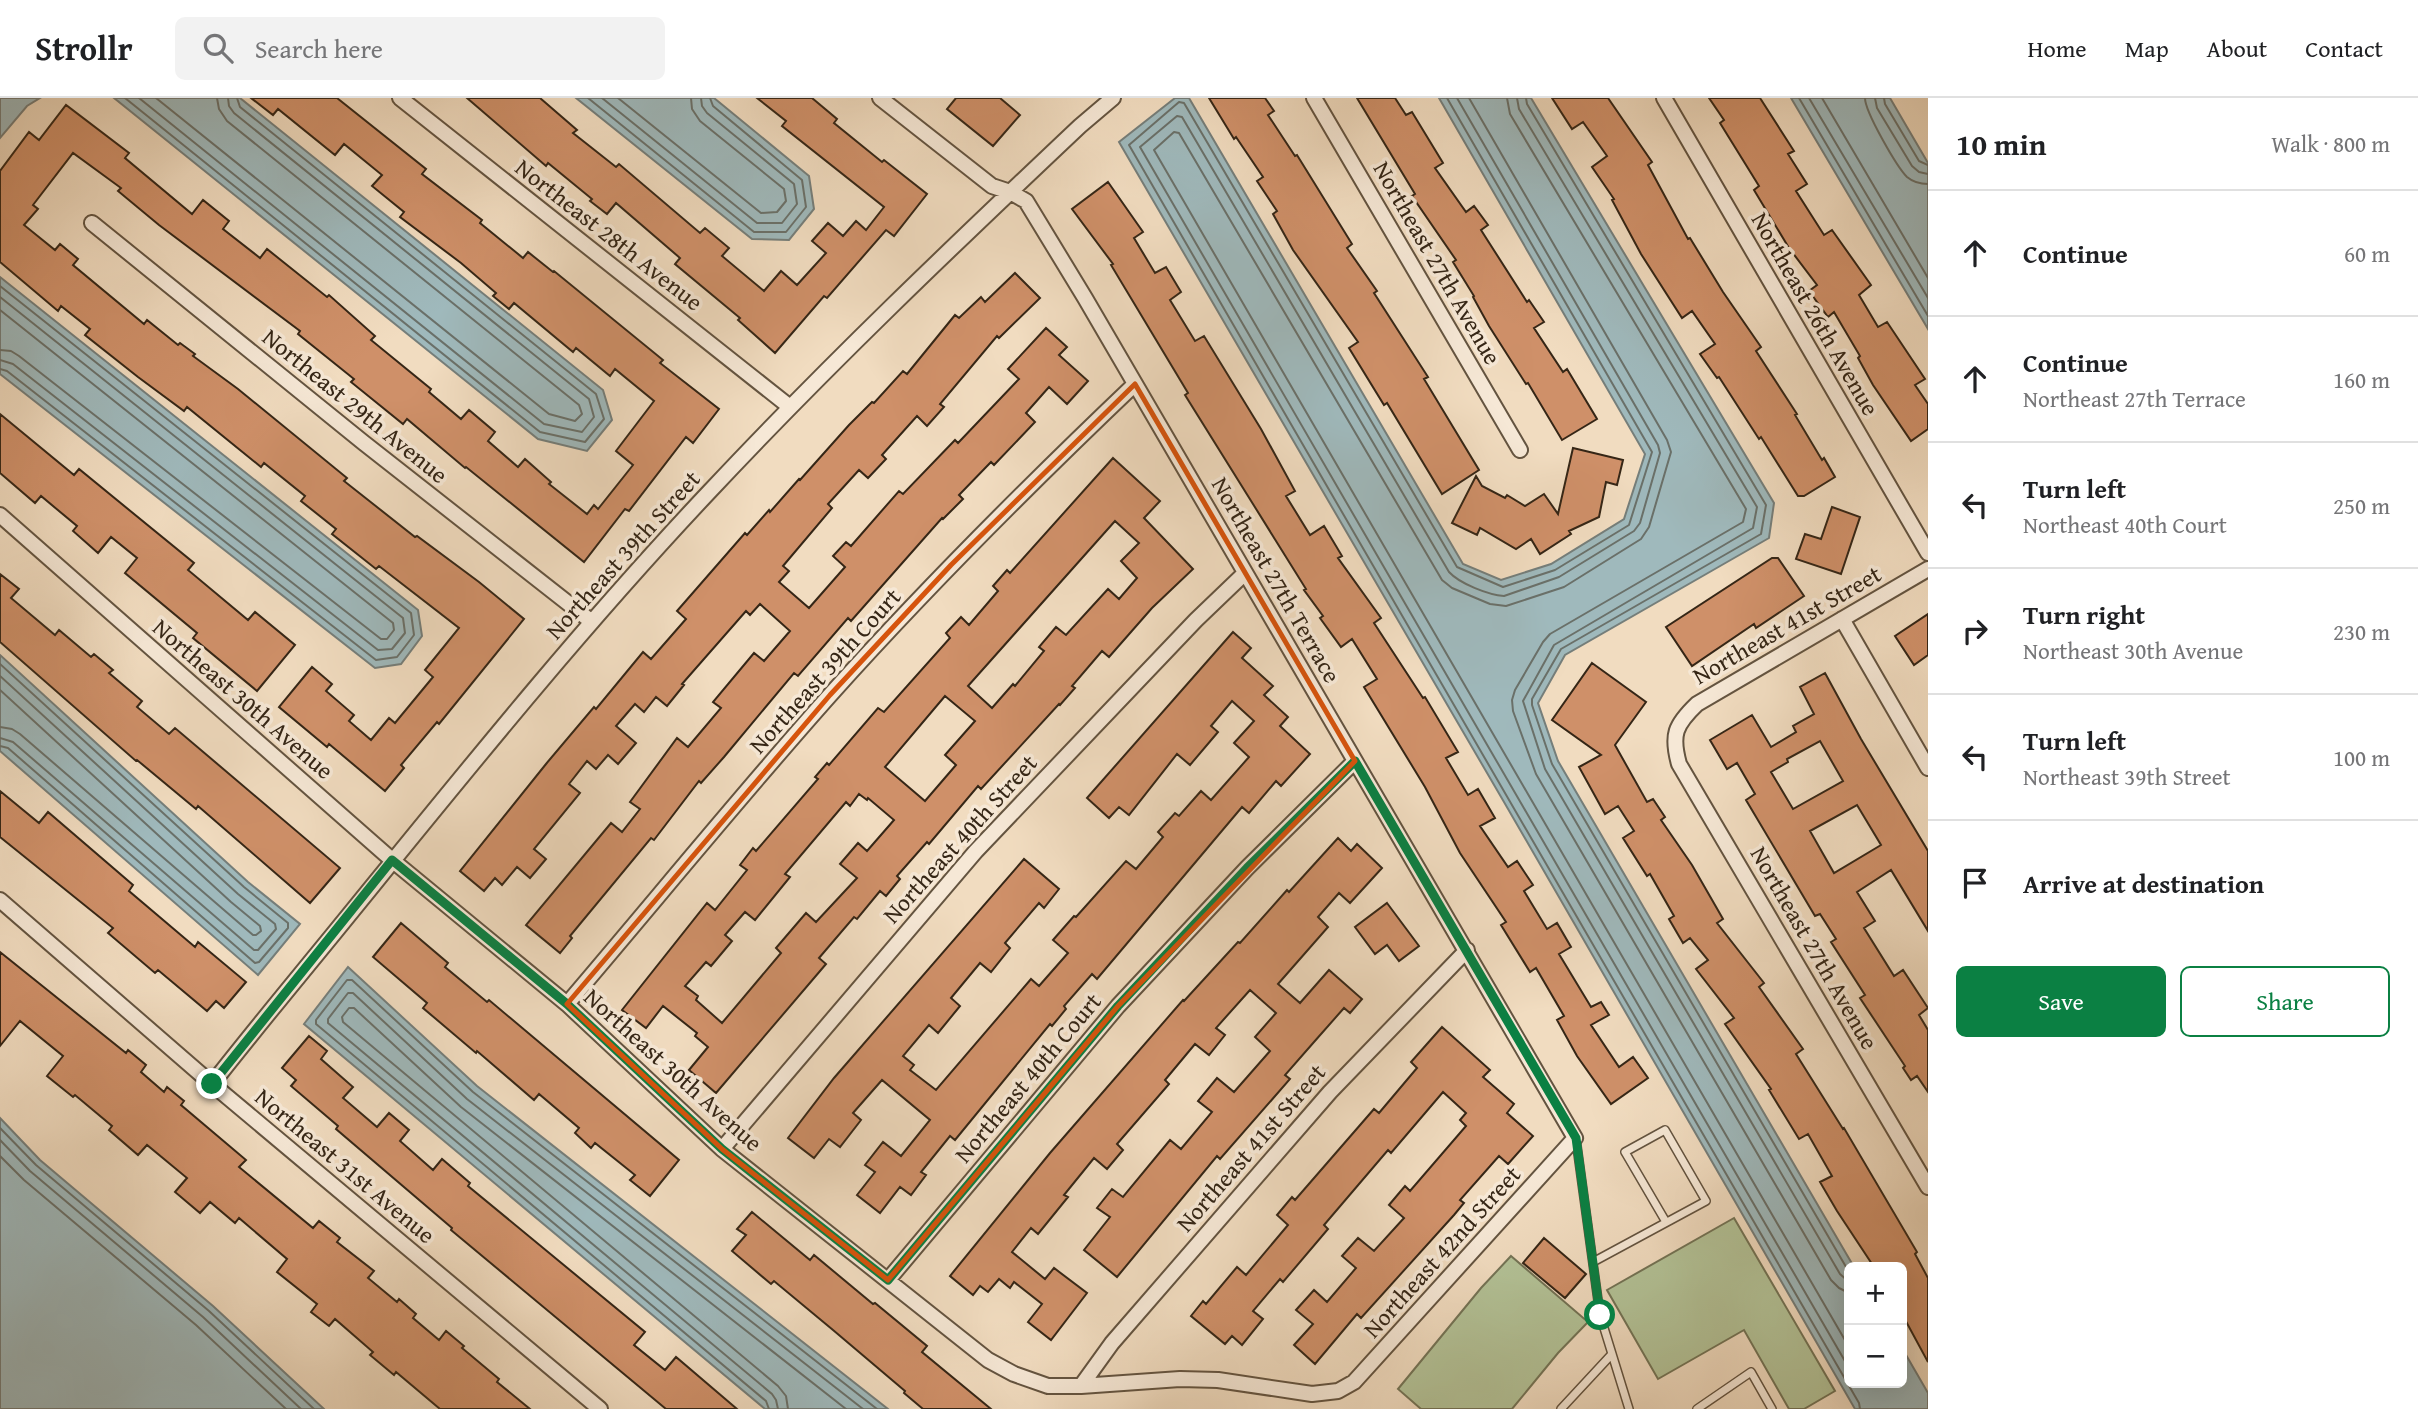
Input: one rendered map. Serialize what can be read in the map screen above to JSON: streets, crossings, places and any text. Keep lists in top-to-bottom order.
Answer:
{
  "streets": {
    "street": [
      "Northeast 28th Avenue",
      "Northeast 27th Avenue",
      "Northeast 26th Avenue",
      "Northeast 29th Avenue",
      "Northeast 39th Street",
      "Northeast 27th Terrace",
      "Northeast 41st Street",
      "Northeast 39th Court",
      "Northeast 30th Avenue",
      "Northeast 40th Street",
      "Northeast 40th Court",
      "Northeast 31st Avenue",
      "Northeast 42nd Street"
    ]
  },
  "crossings": [
    ["Northeast 28th Avenue", "Northeast 39th Street"],
    ["Northeast 27th Avenue", "Northeast 41st Street"],
    ["Northeast 29th Avenue", "Northeast 39th Street"],
    ["Northeast 39th Street", "Northeast 27th Terrace"],
    ["Northeast 39th Street", "Northeast 30th Avenue"],
    ["Northeast 39th Street", "Northeast 31st Avenue"],
    ["Northeast 27th Terrace", "Northeast 41st Street"],
    ["Northeast 27th Terrace", "Northeast 39th Court"],
    ["Northeast 27th Terrace", "Northeast 40th Street"],
    ["Northeast 27th Terrace", "Northeast 40th Court"],
    ["Northeast 27th Terrace", "Northeast 42nd Street"],
    ["Northeast 41st Street", "Northeast 30th Avenue"],
    ["Northeast 39th Court", "Northeast 30th Avenue"],
    ["Northeast 30th Avenue", "Northeast 40th Street"],
    ["Northeast 30th Avenue", "Northeast 40th Court"],
    ["Northeast 30th Avenue", "Northeast 42nd Street"]
  ],
  "page": {
    "header": "Strollr",
    "search": "Search here",
    "nav": [
      "Home",
      "Map",
      "About",
      "Contact"
    ],
    "heading": ["10 min", "Walk · 800 m"],
    "list": [
      ["Continue", "60 m"],
      ["Continue", "Northeast 27th Terrace", "160 m"],
      ["Turn left", "Northeast 40th Court", "250 m"],
      ["Turn right", "Northeast 30th Avenue", "230 m"],
      ["Turn left", "Northeast 39th Street", "100 m"],
      "Arrive at destination"
    ],
    "buttons": ["Save", "Share"],
    "map_buttons": ["+", "−"]
  }
}
